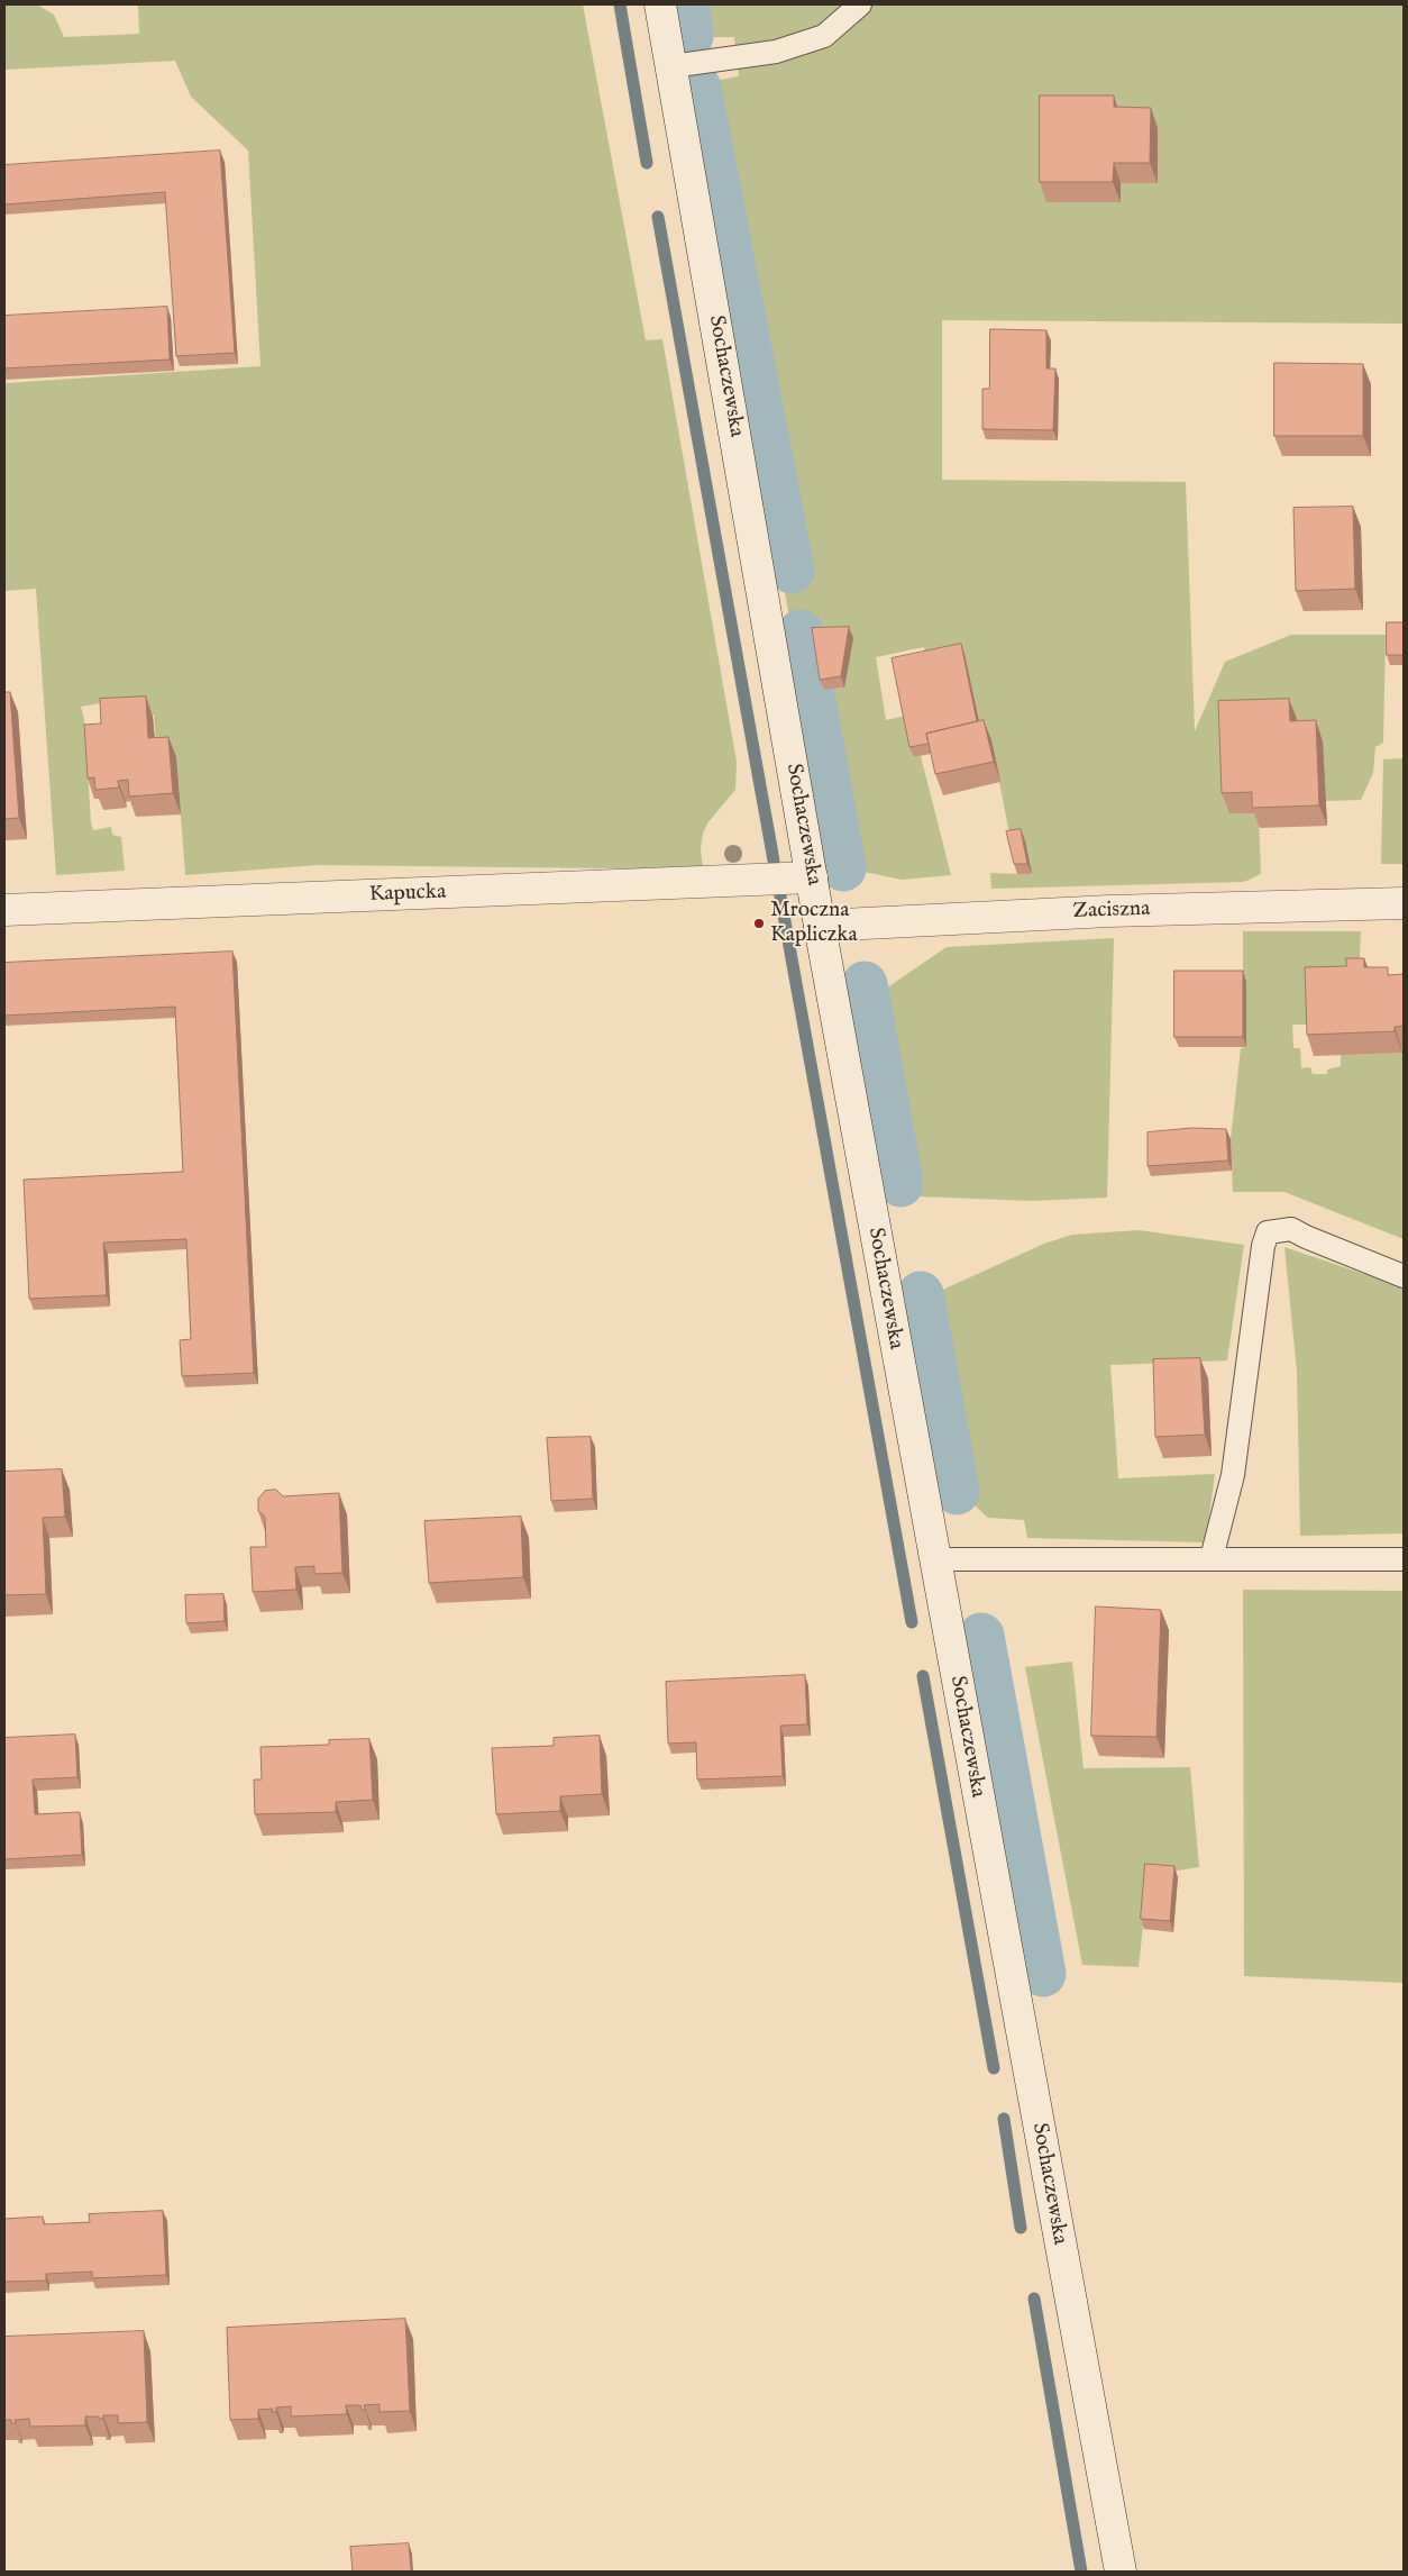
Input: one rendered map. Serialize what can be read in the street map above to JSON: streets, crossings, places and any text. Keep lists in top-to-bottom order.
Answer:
{
  "streets": {
    "street": ["Sochaczewska", "Kapucka", "Zaciszna"]
  },
  "crossings": [
    ["Sochaczewska", "Kapucka"],
    ["Sochaczewska", "Zaciszna"]
  ],
  "places": ["Mroczna Kapliczka"]
}
